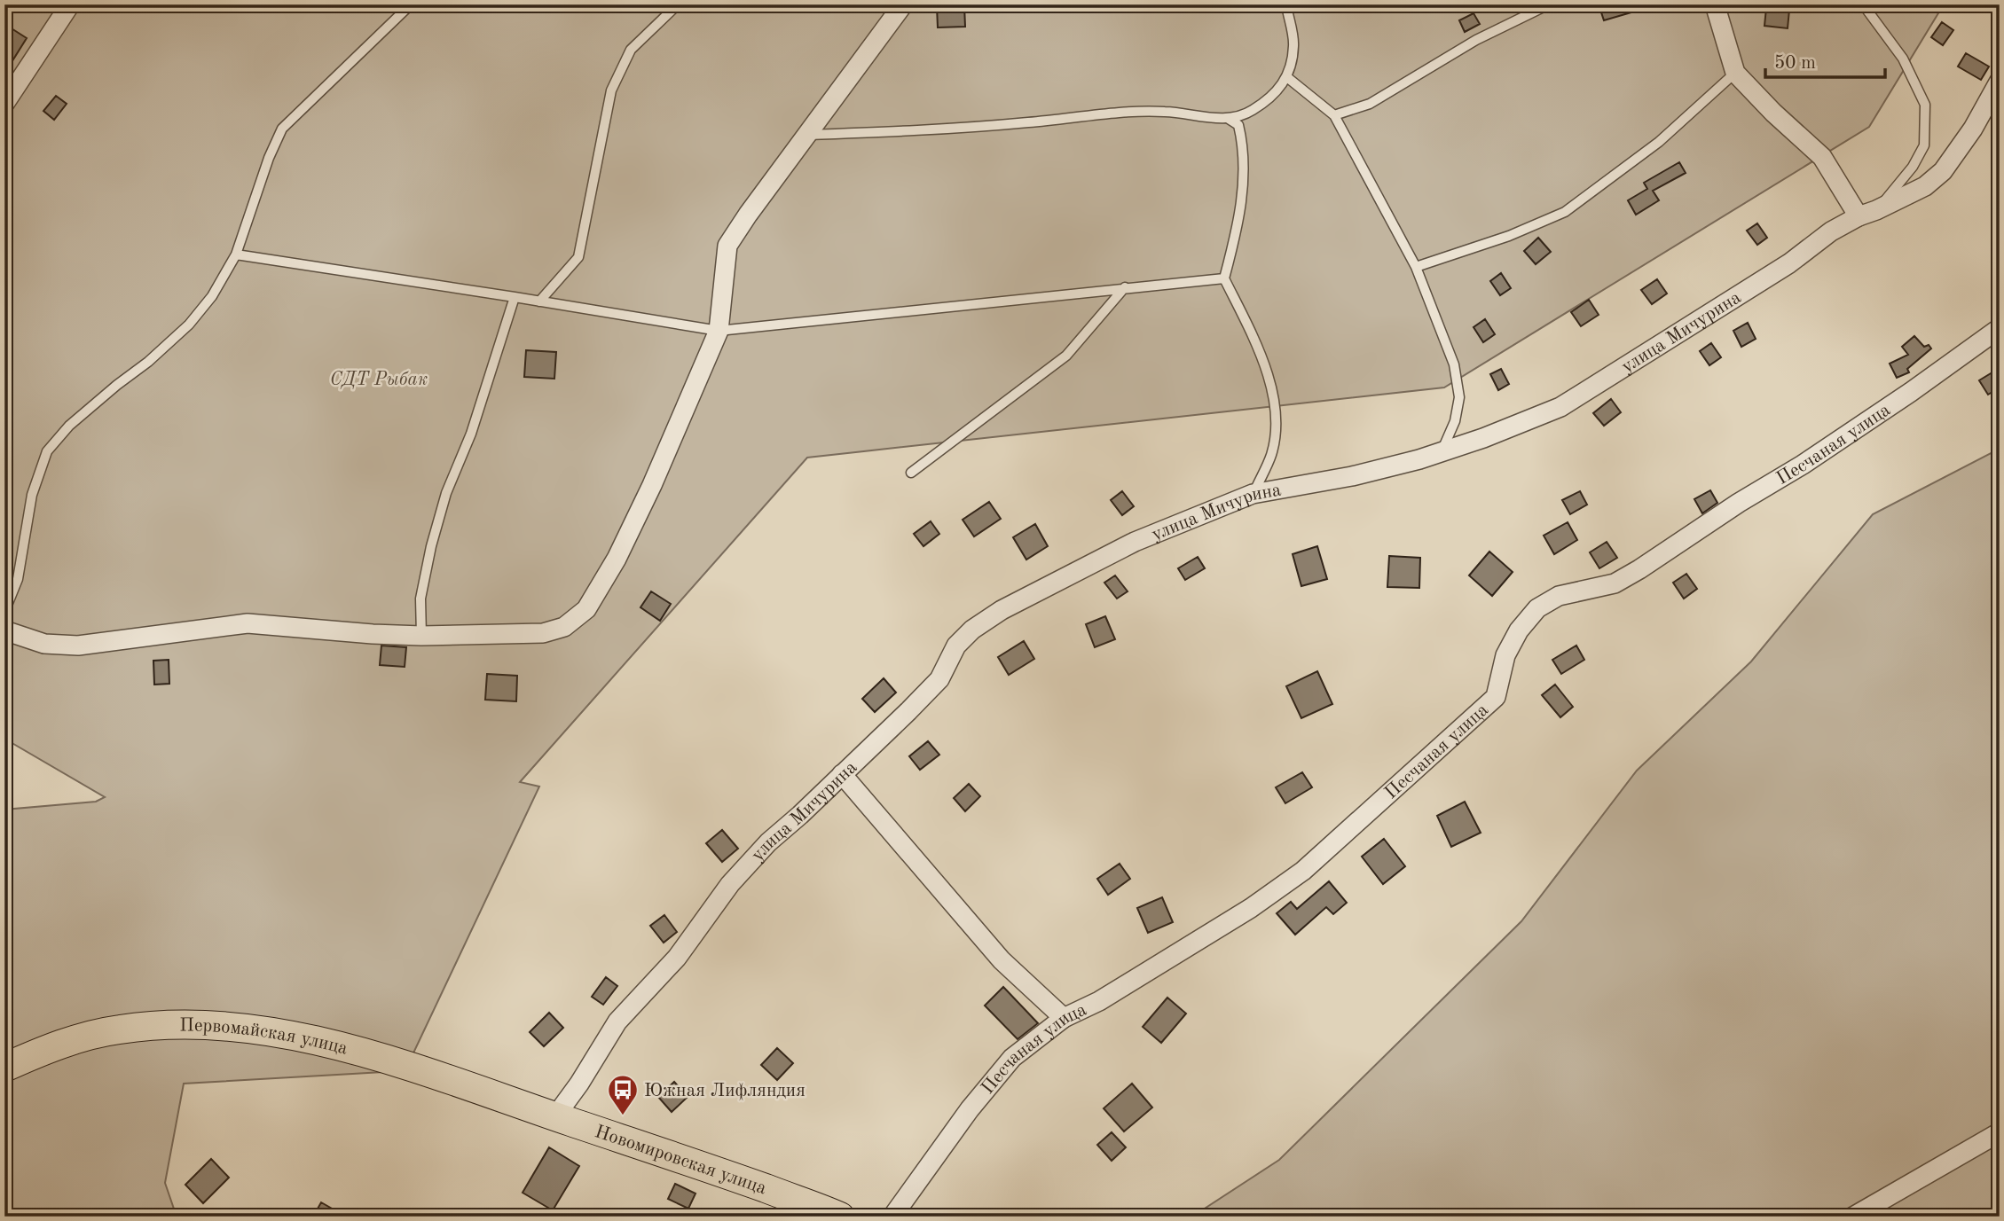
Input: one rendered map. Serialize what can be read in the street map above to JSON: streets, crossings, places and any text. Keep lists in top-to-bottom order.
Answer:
{
  "streets": {
    "main road": ["Первомайская улица", "Новомировская улица"],
    "street": ["улица Мичурина", "Песчаная улица"]
  },
  "crossings": [
    ["улица Мичурина", "Новомировская улица"],
    ["Первомайская улица", "Новомировская улица"]
  ],
  "parks": ["СДТ Рыбак"],
  "places": {
    "bus stop": ["Южная Лифляндия"]
  },
  "scale_bar": "50 m"
}
